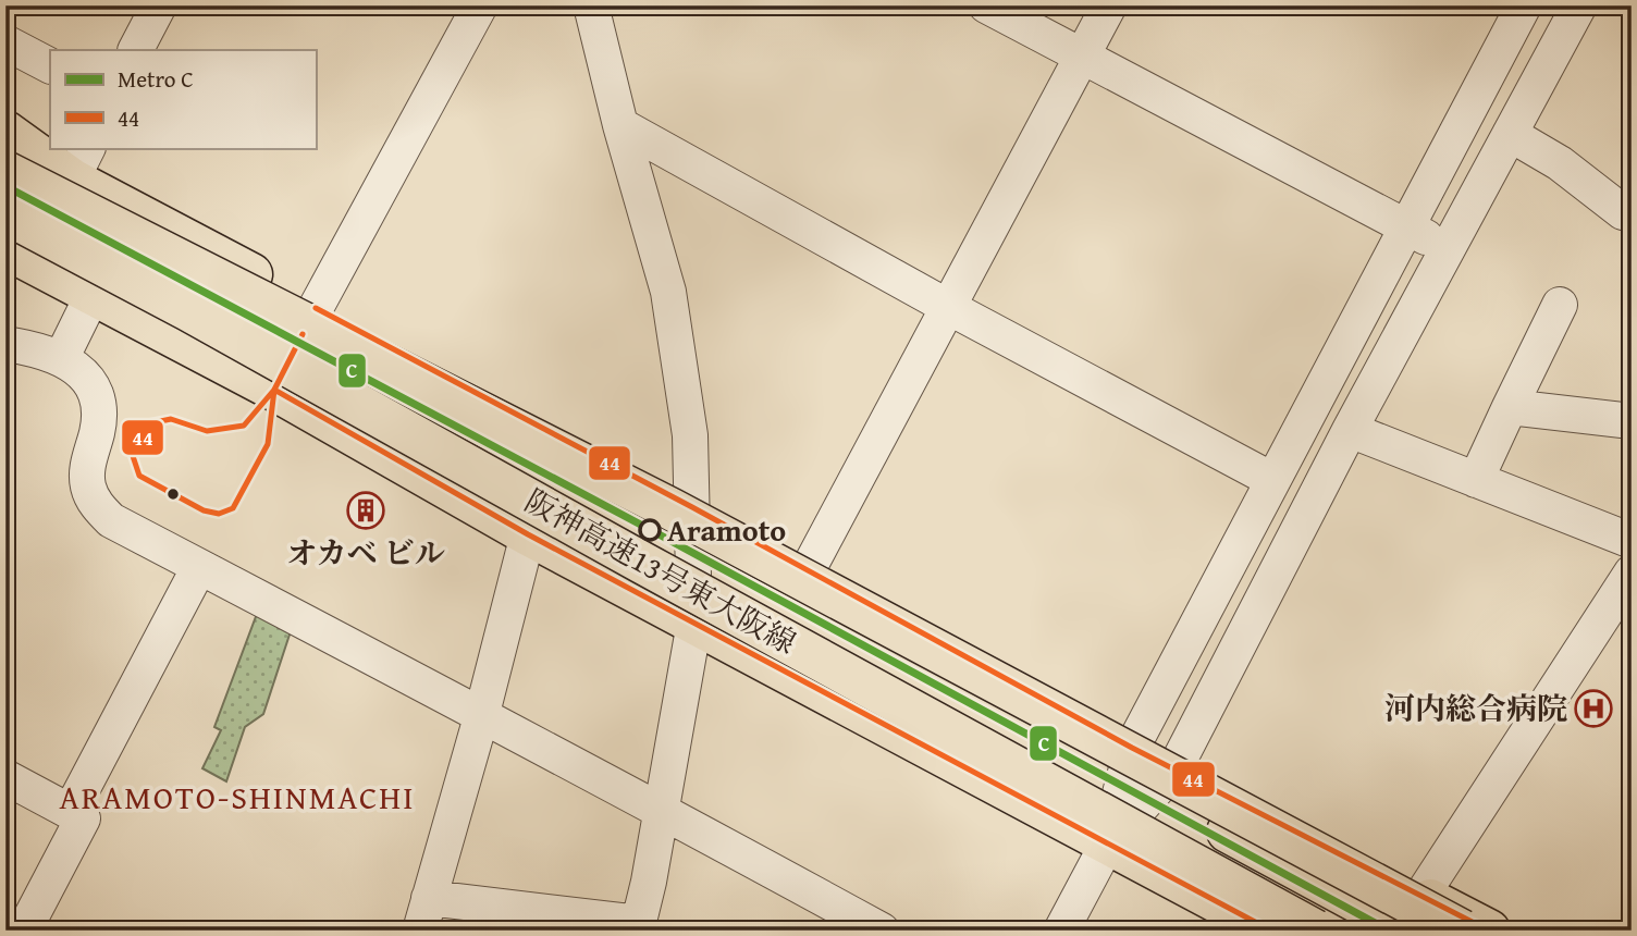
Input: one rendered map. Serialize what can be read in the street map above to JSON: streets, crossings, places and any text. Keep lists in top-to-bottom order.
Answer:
{
  "streets": {
    "highway": ["阪神高速13号東大阪線"]
  },
  "districts": ["ARAMOTO-SHINMACHI"],
  "places": {
    "building": ["オカベ ビル"],
    "other": ["Aramoto"],
    "hospital": ["河内総合病院"]
  },
  "lines": ["metro line C", "transit line 44"],
  "legend": ["Metro C", "44"]
}
